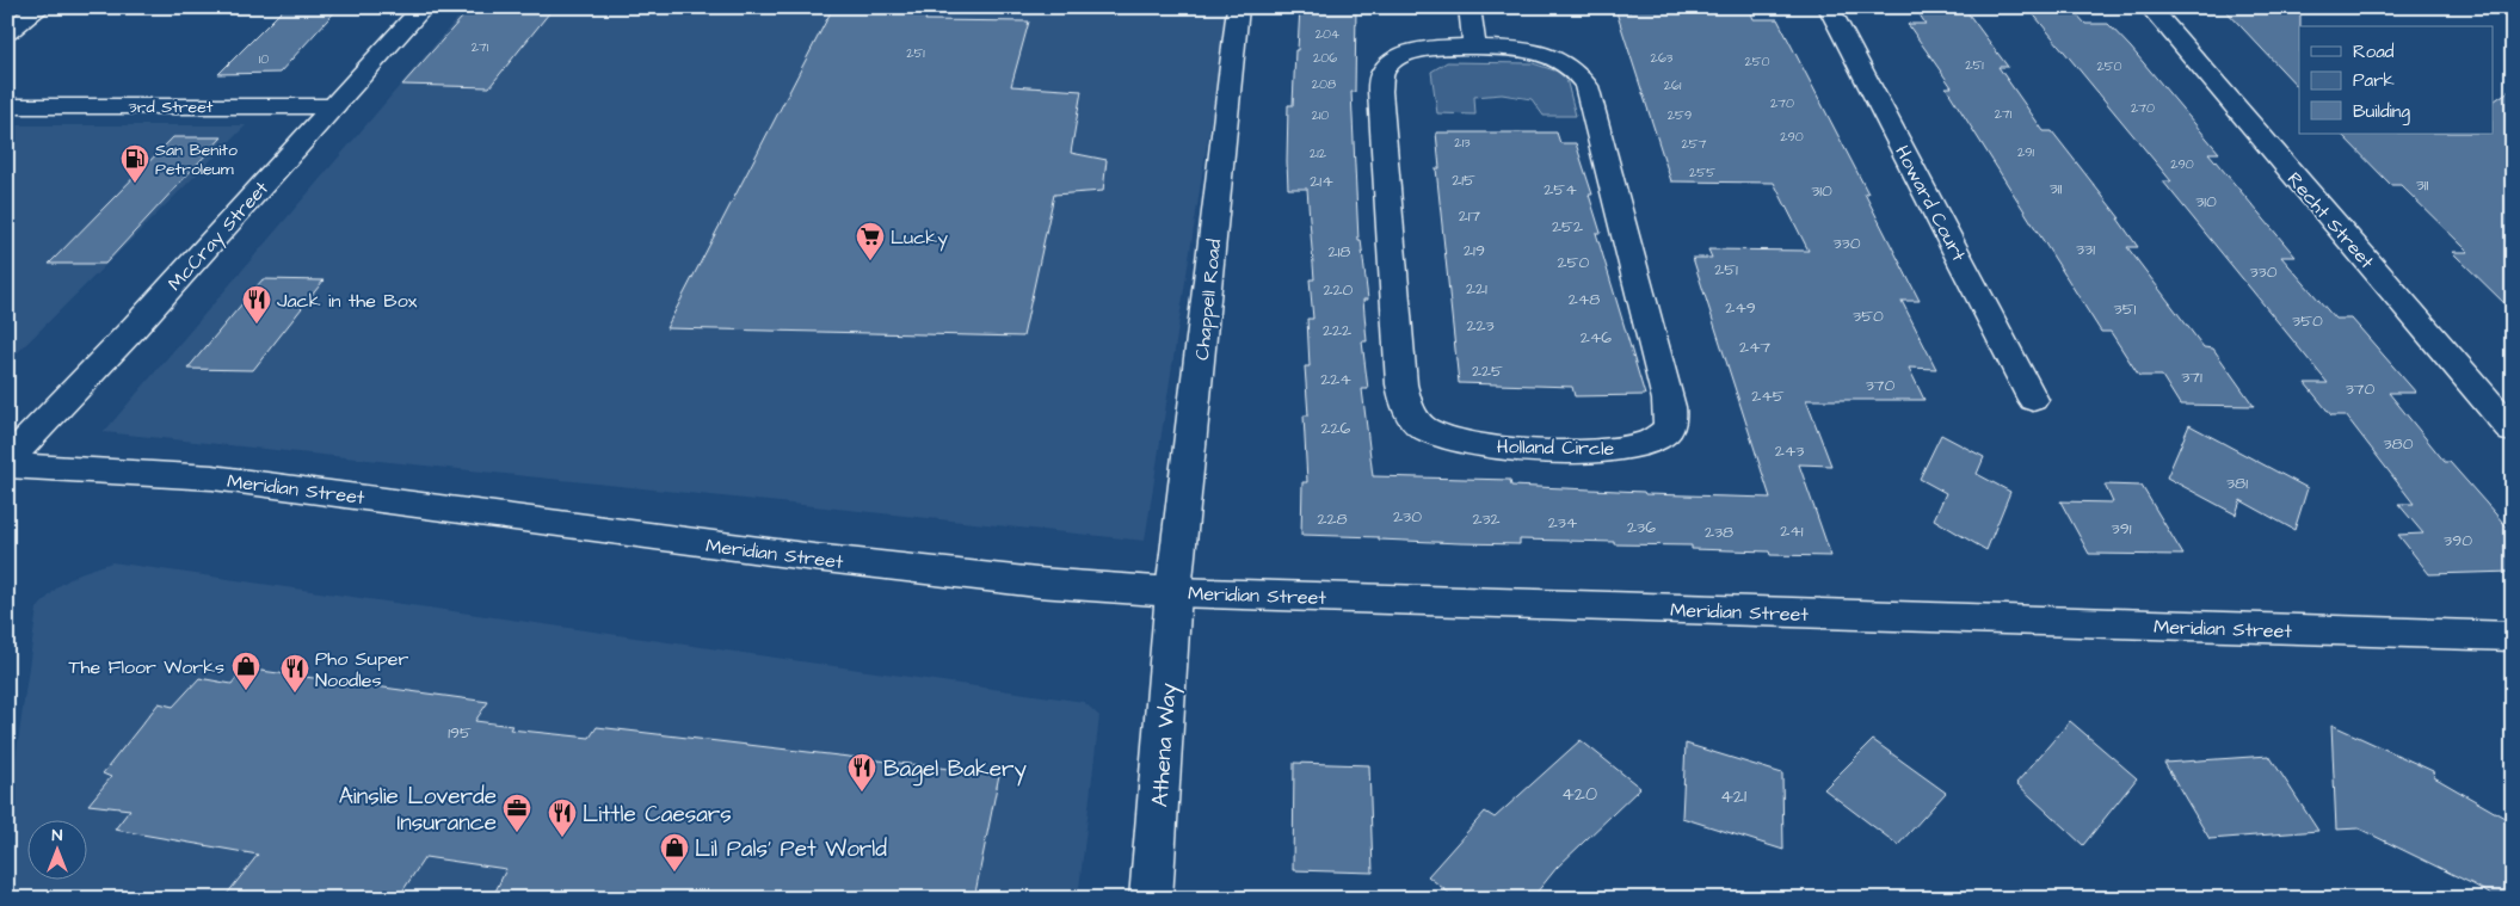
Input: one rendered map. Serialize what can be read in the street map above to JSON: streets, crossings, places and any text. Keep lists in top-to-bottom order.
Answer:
{
  "streets": {
    "street": [
      "3rd Street",
      "Howard Court",
      "Recht Street",
      "McCray Street",
      "Chappell Road",
      "Holland Circle",
      "Meridian Street",
      "Athena Way"
    ]
  },
  "crossings": [
    ["3rd Street", "McCray Street"],
    ["Chappell Road", "Meridian Street"],
    ["Chappell Road", "Athena Way"],
    ["Meridian Street", "Athena Way"]
  ],
  "places": {
    "fuel station": ["San Benito Petroleum"],
    "supermarket": ["Lucky"],
    "restaurant": [
      "Jack in the Box",
      "Pho Super Noodles",
      "Bagel Bakery",
      "Little Caesars"
    ],
    "shop": ["The Floor Works", "Lil Pals' Pet World"],
    "office": ["Ainslie Loverde Insurance"]
  },
  "house_numbers": [
    "204",
    "271",
    "251",
    "206",
    "263",
    "10",
    "250",
    "251",
    "250",
    "208",
    "261",
    "270",
    "270",
    "271",
    "210",
    "259",
    "290",
    "213",
    "257",
    "291",
    "212",
    "290",
    "255",
    "215",
    "214",
    "311",
    "311",
    "254",
    "310",
    "310",
    "217",
    "252",
    "330",
    "331",
    "219",
    "218",
    "250",
    "251",
    "330",
    "221",
    "220",
    "248",
    "249",
    "351",
    "350",
    "350",
    "223",
    "222",
    "246",
    "247",
    "225",
    "371",
    "224",
    "370",
    "370",
    "245",
    "226",
    "380",
    "243",
    "381",
    "230",
    "228",
    "232",
    "234",
    "236",
    "391",
    "241",
    "238",
    "390",
    "195",
    "420",
    "421"
  ],
  "legend": ["Road", "Park", "Building"],
  "north": "top"
}
